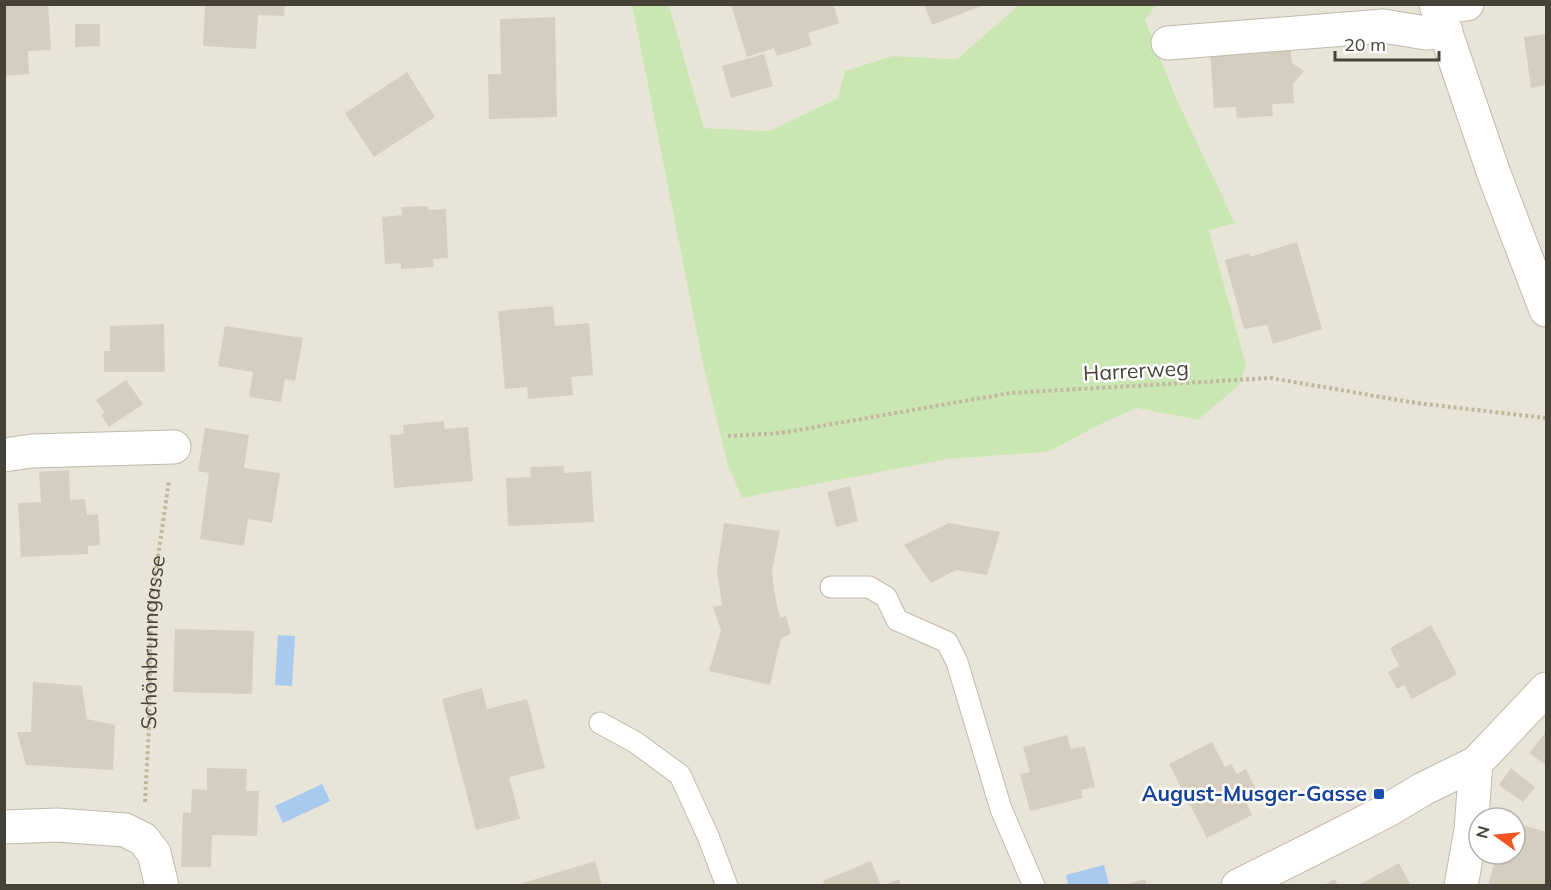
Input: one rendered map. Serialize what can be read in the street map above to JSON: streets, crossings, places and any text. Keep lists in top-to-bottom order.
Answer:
{
  "streets": {
    "path": ["Harrerweg", "Schönbrunngasse"]
  },
  "places": {
    "transit": ["August-Musger-Gasse"]
  },
  "scale_bar": "20 m",
  "north": "left"
}
